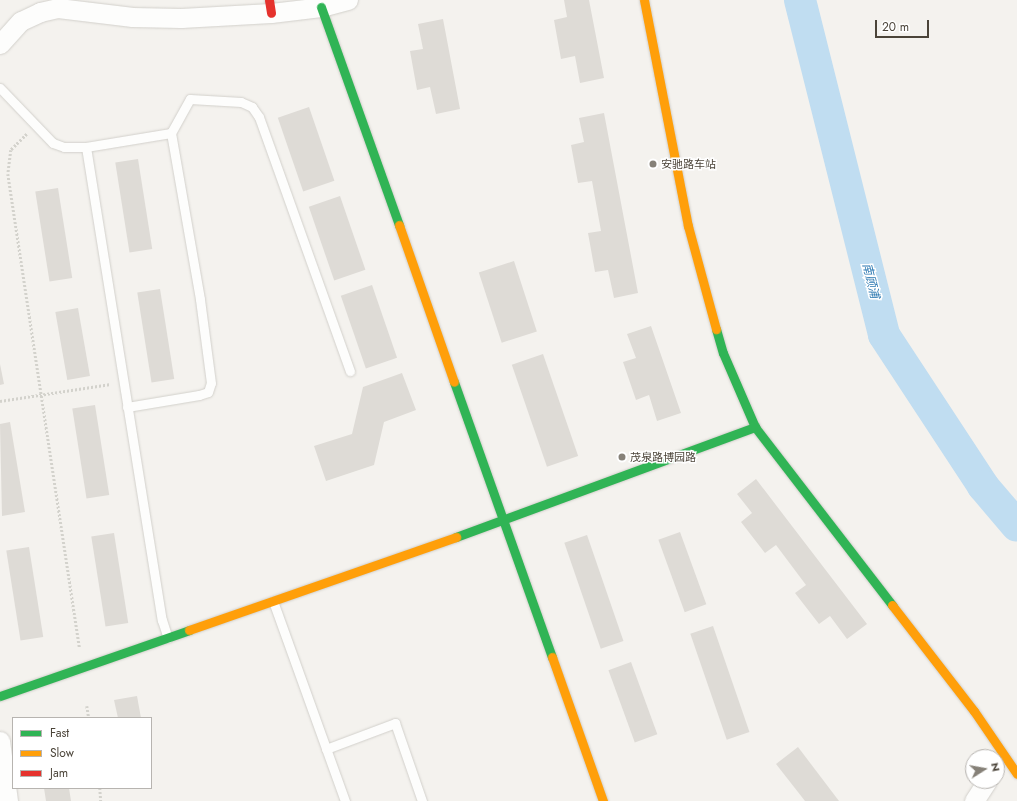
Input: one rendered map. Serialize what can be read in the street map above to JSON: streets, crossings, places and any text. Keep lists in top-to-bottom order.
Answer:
{
  "water": ["南顾浦"],
  "places": ["安驰路车站", "茂泉路博园路"],
  "legend": ["Fast", "Slow", "Jam"],
  "scale_bar": "20 m",
  "north": "right"
}
